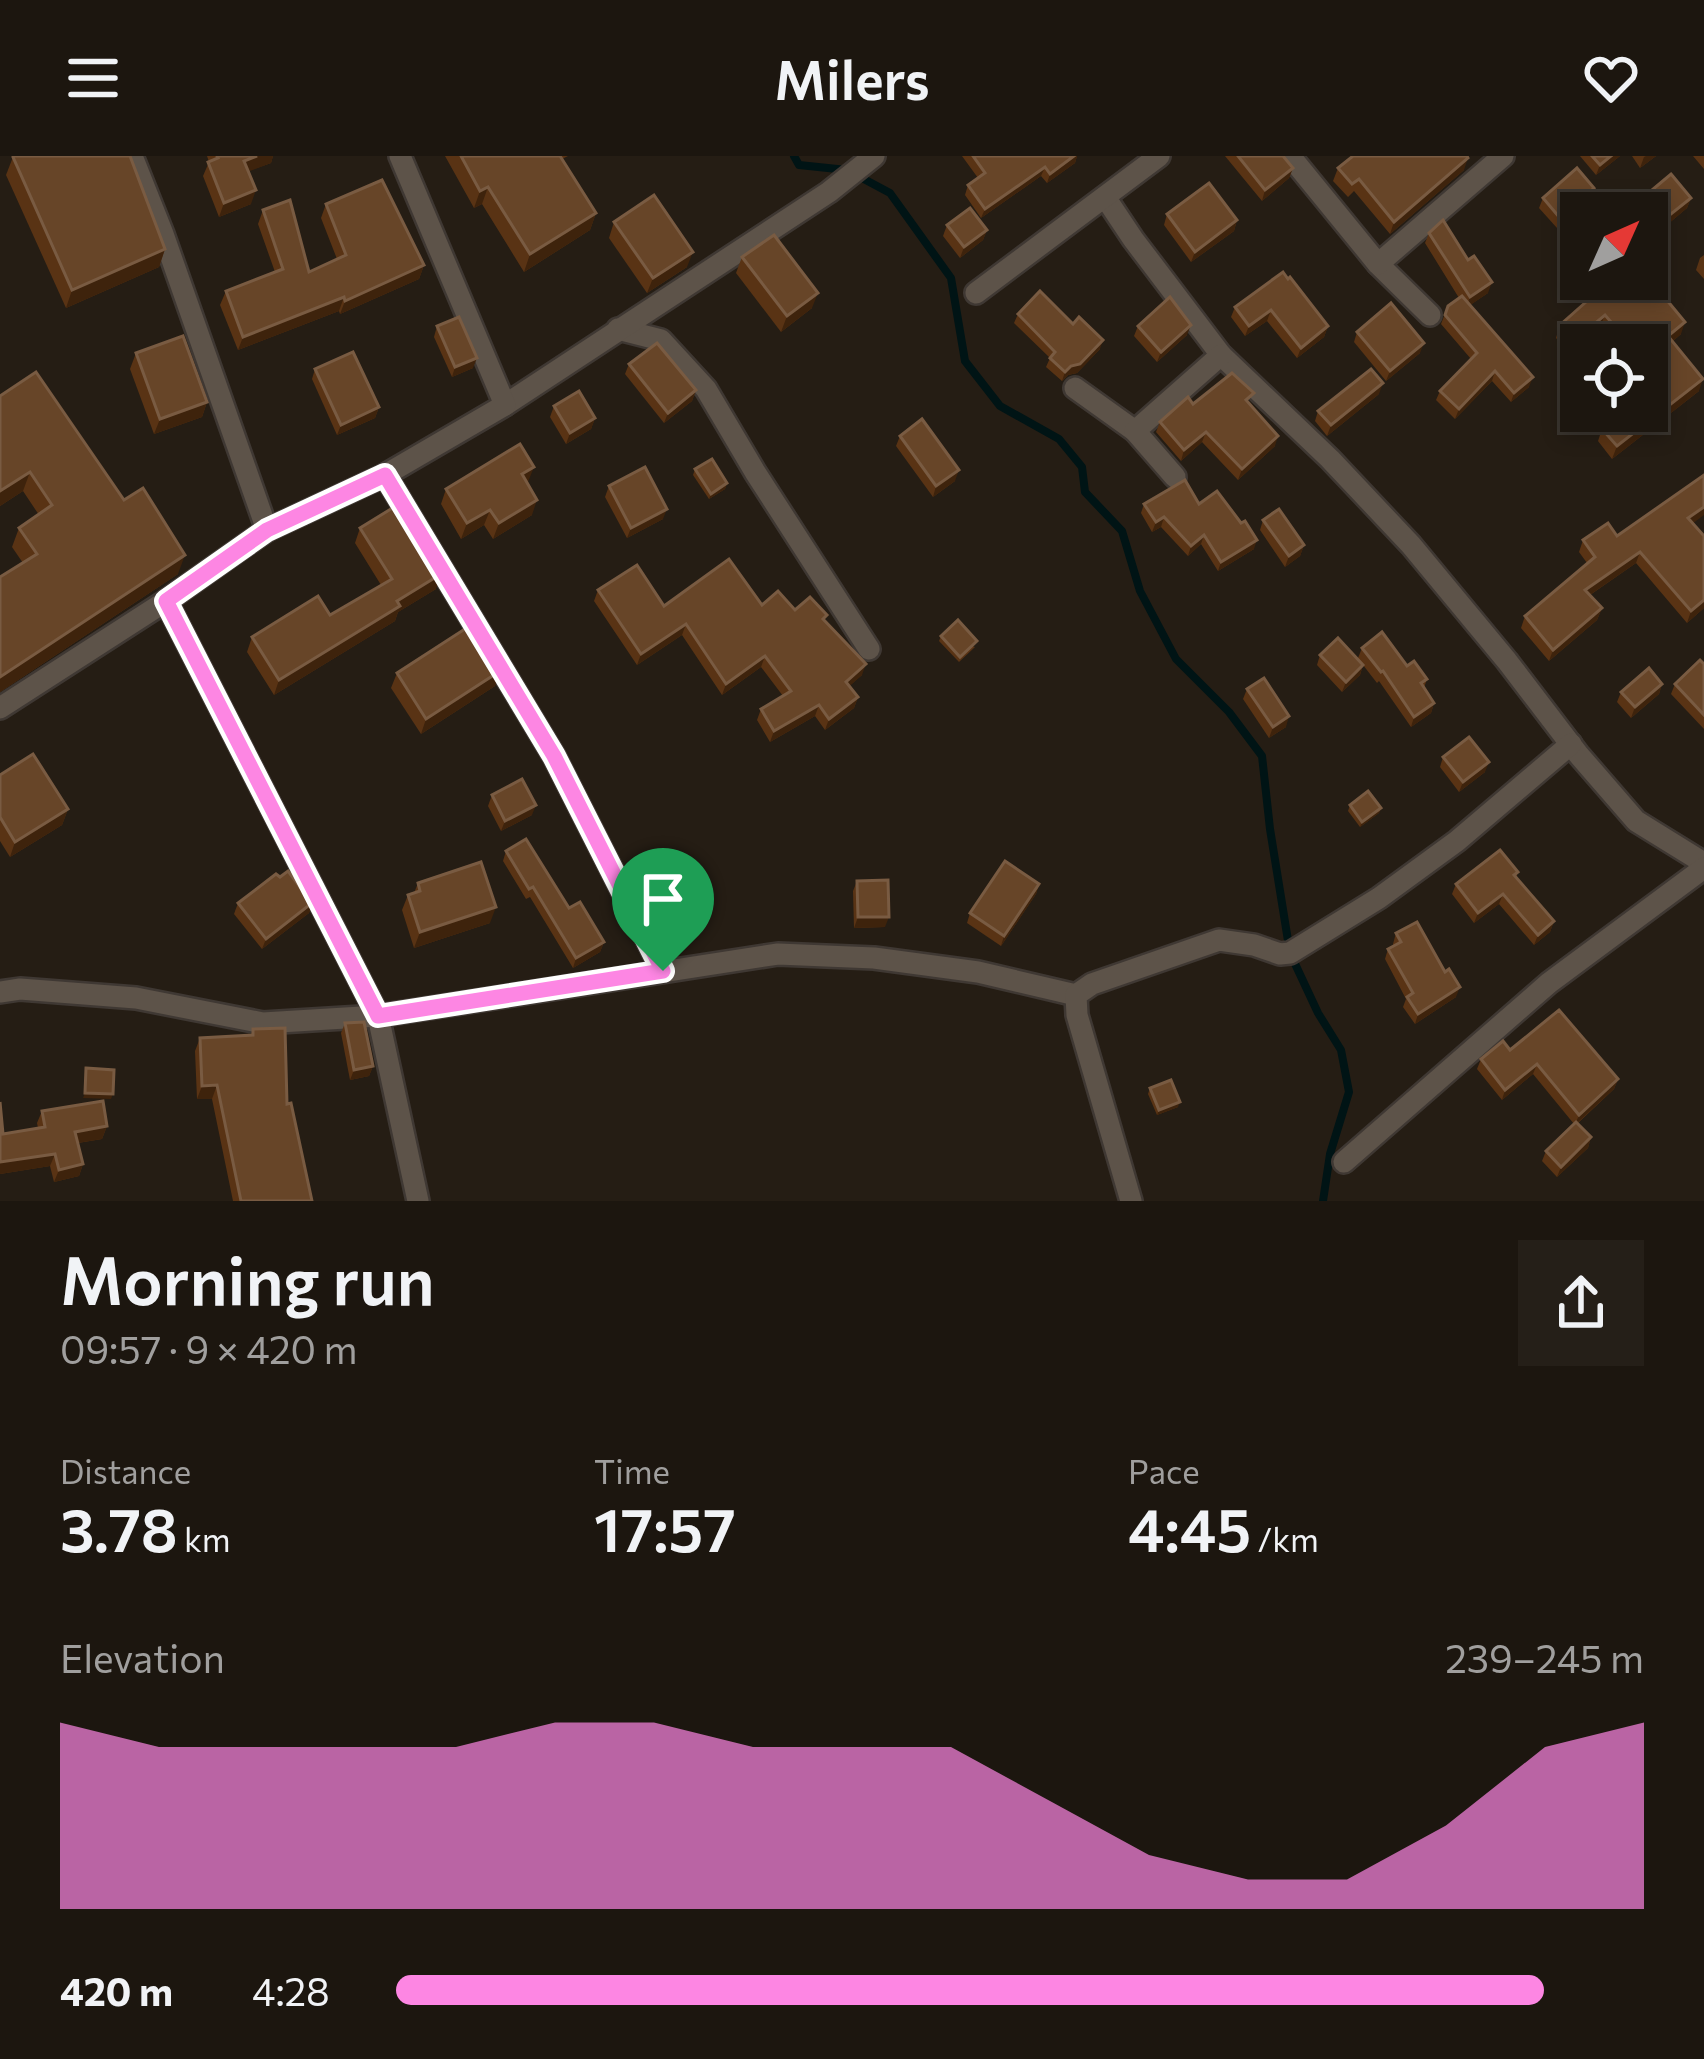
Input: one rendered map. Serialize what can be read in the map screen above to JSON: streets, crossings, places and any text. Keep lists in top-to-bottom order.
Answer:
{
  "north": "top right",
  "page": {
    "header": "Milers",
    "heading": ["Morning run", "09:57 · 9 × 420 m"],
    "stats": [
      ["Distance", "3.78 km"],
      ["Time", "17:57"],
      ["Pace", "4:45 /km"]
    ],
    "chart": ["Elevation", "239–245 m"],
    "list": [
      {
        "name": "420 m",
        "note": "4:28"
      }
    ]
  }
}
